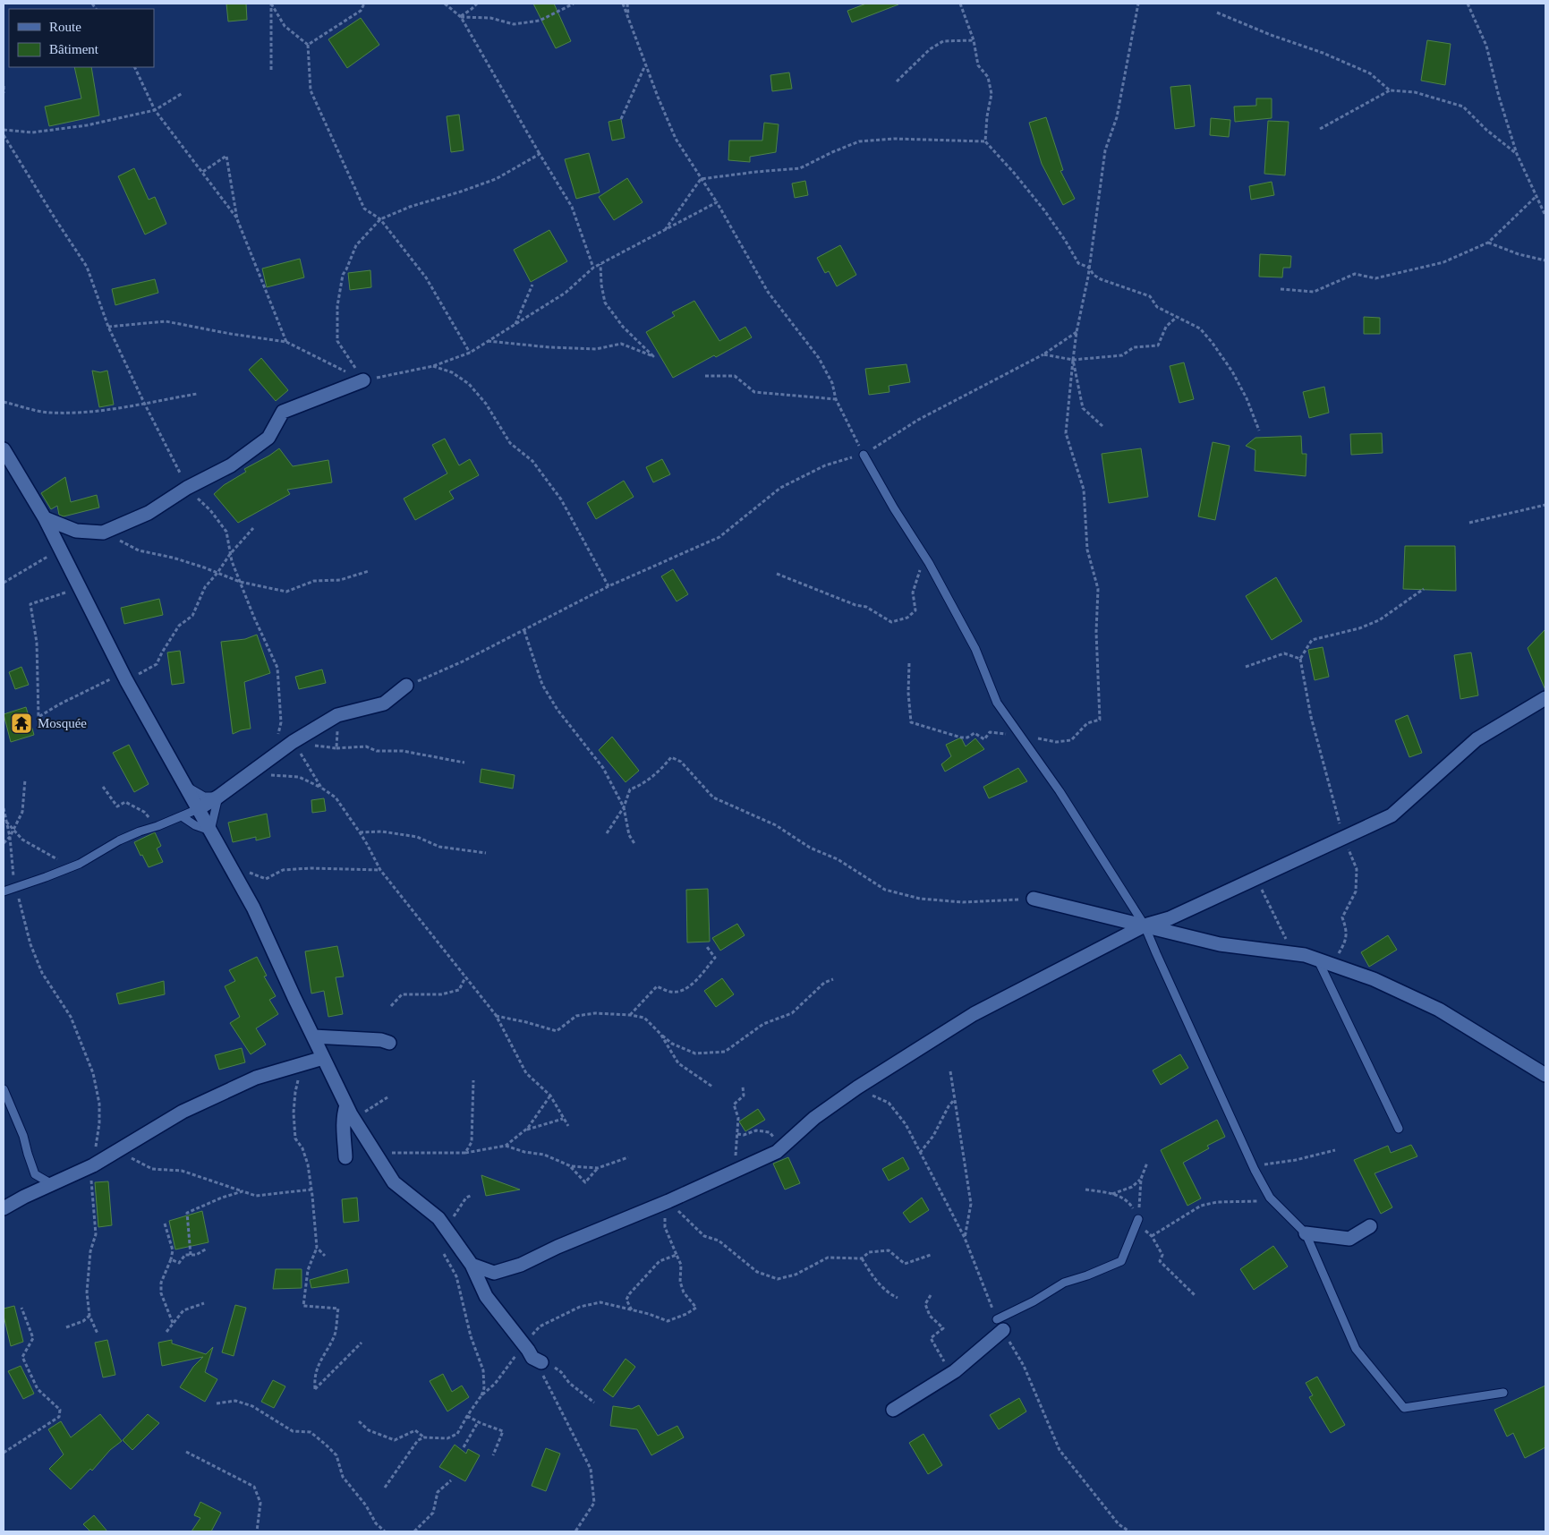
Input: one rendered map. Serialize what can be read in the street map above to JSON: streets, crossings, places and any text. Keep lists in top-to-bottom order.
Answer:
{
  "places": {
    "temple": ["Mosquée"]
  },
  "legend": ["Route", "Bâtiment"]
}
